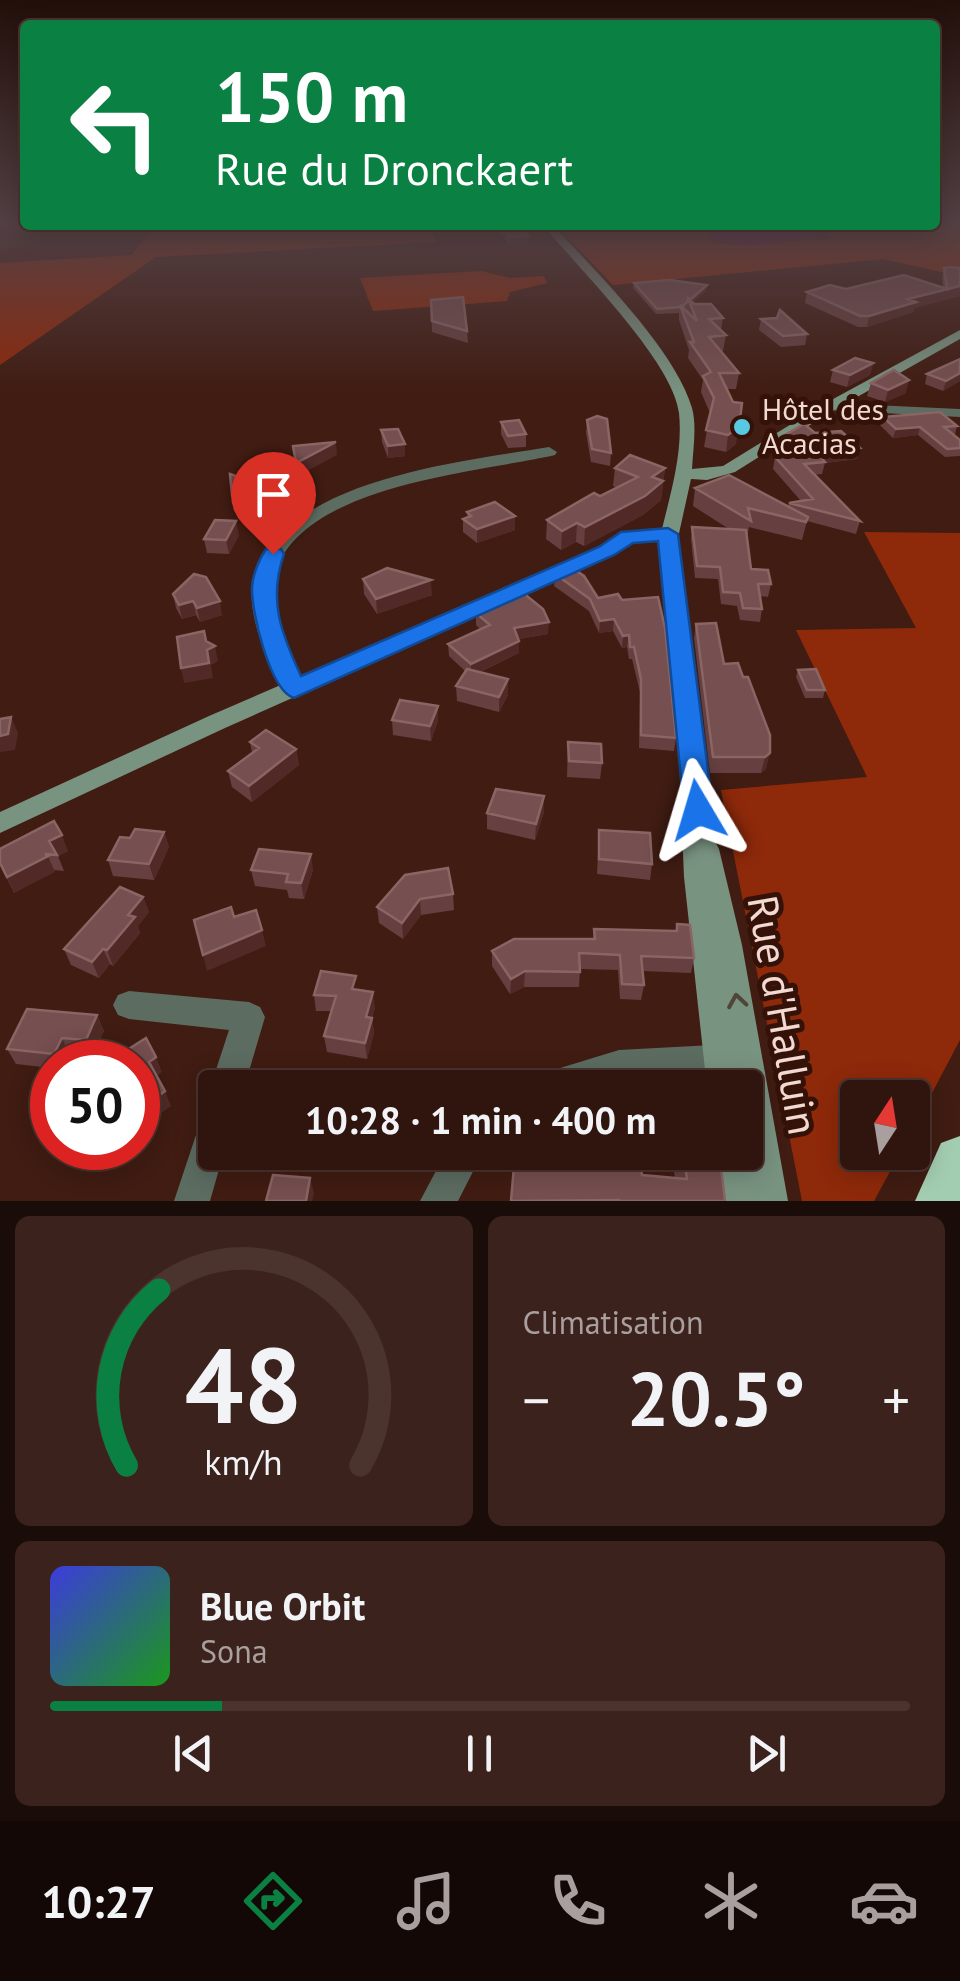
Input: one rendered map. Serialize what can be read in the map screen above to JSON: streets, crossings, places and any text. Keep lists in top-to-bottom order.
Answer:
{
  "streets": {
    "main road": ["Rue d'Halluin"]
  },
  "places": ["Hôtel des Acacias"],
  "north": "top",
  "page": {
    "turn": ["150 m", "Rue du Dronckaert"],
    "limit": "50",
    "trip": "10:28 · 1 min · 400 m",
    "tile": "Climatisation",
    "heat": ["−", "20.5°", "+"],
    "song": ["Blue Orbit", "Sona"],
    "tabs": "10:27",
    "gauge": ["48", "km/h"]
  }
}
